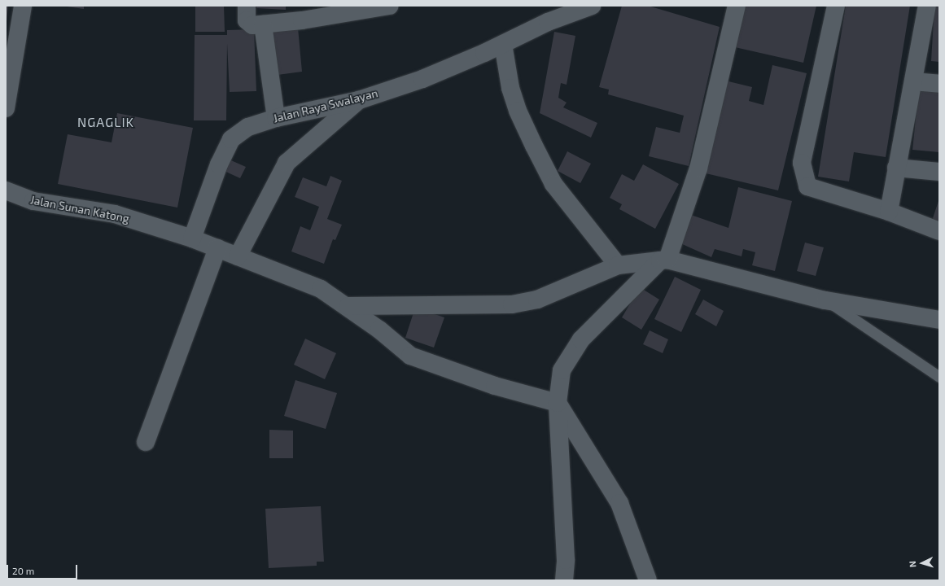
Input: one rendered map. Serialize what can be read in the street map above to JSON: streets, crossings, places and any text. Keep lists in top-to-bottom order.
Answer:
{
  "streets": {
    "street": ["Jalan Raya Swalayan", "Jalan Sunan Katong"]
  },
  "crossings": [
    ["Jalan Raya Swalayan", "Jalan Sunan Katong"]
  ],
  "districts": ["NGAGLIK"],
  "scale_bar": "20 m",
  "north": "left"
}
